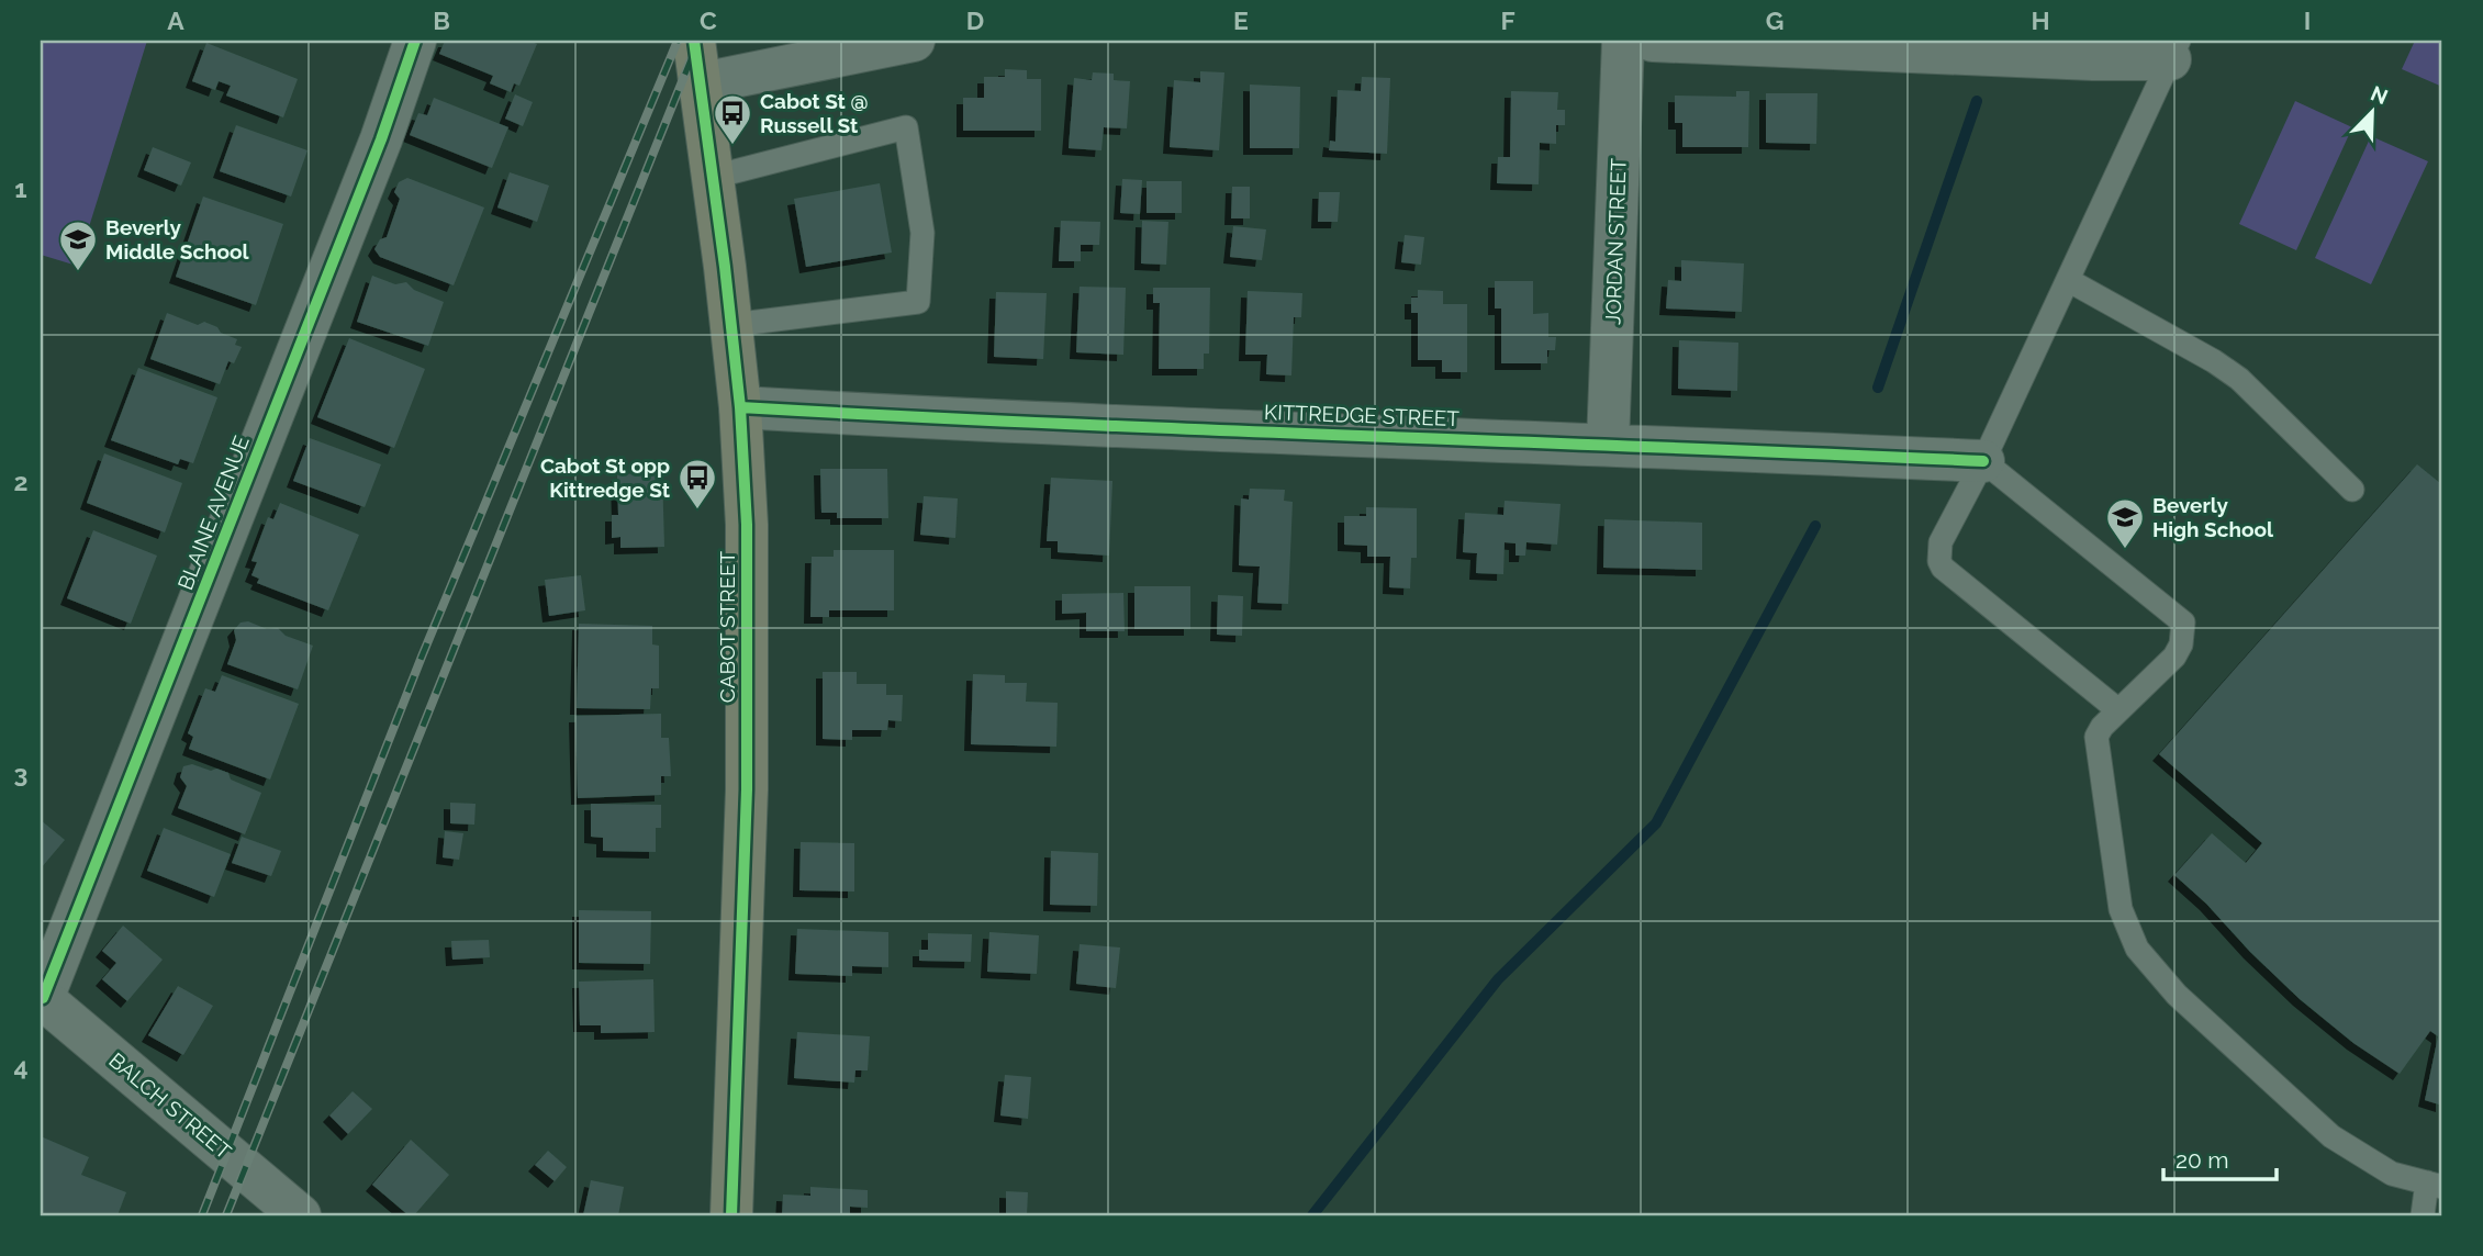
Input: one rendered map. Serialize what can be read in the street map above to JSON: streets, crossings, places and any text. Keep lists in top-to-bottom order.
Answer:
{
  "streets": {
    "highway": ["CABOT STREET"],
    "street": [
      "JORDAN STREET",
      "KITTREDGE STREET",
      "BLAINE AVENUE",
      "BALCH STREET"
    ]
  },
  "crossings": [
    ["JORDAN STREET", "KITTREDGE STREET"],
    ["KITTREDGE STREET", "CABOT STREET"],
    ["BLAINE AVENUE", "BALCH STREET"]
  ],
  "places": {
    "bus stop": ["Cabot St @ Russell St", "Cabot St opp Kittredge St"],
    "school or university": ["Beverly Middle School", "Beverly High School"]
  },
  "scale_bar": "20 m",
  "north": "top right",
  "grid": {
    "columns": [
      "A",
      "B",
      "C",
      "D",
      "E",
      "F",
      "G",
      "H",
      "I"
    ],
    "rows": [
      "1",
      "2",
      "3",
      "4"
    ]
  }
}
